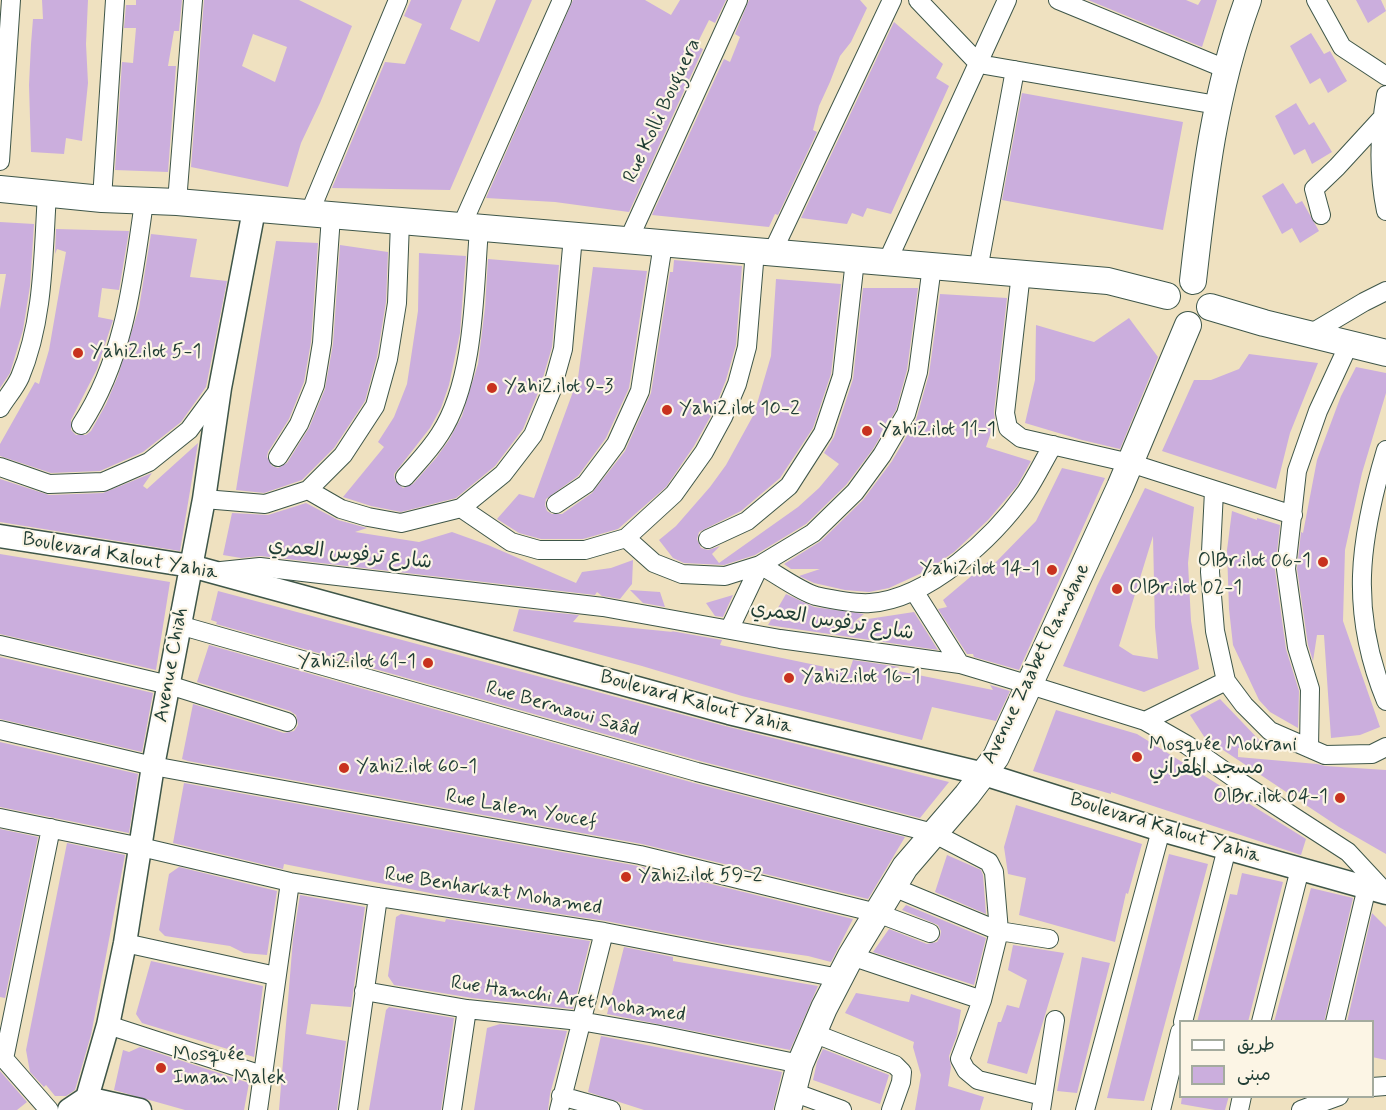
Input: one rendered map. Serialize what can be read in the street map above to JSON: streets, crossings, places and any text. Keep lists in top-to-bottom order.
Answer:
{
  "streets": {
    "main road": ["Avenue Zaabet Ramdane"],
    "street": [
      "Rue Kolli Bouguera",
      "شارع ترفوس العمري",
      "Boulevard Kalout Yahia",
      "Avenue Chiah",
      "Rue Bernaoui Saâd",
      "Rue Lalem Youcef",
      "Rue Benharkat Mohamed",
      "Rue Hamchi Aret Mohamed"
    ]
  },
  "crossings": [
    ["شارع ترفوس العمري", "Boulevard Kalout Yahia"],
    ["شارع ترفوس العمري", "Avenue Zaabet Ramdane"],
    ["شارع ترفوس العمري", "Avenue Chiah"],
    ["Boulevard Kalout Yahia", "Avenue Zaabet Ramdane"],
    ["Boulevard Kalout Yahia", "Avenue Chiah"],
    ["Avenue Zaabet Ramdane", "Rue Bernaoui Saâd"],
    ["Avenue Zaabet Ramdane", "Rue Lalem Youcef"],
    ["Avenue Zaabet Ramdane", "Rue Benharkat Mohamed"],
    ["Avenue Zaabet Ramdane", "Rue Hamchi Aret Mohamed"],
    ["Avenue Chiah", "Rue Bernaoui Saâd"],
    ["Avenue Chiah", "Rue Lalem Youcef"],
    ["Avenue Chiah", "Rue Benharkat Mohamed"]
  ],
  "places": [
    "Yahi2.ilot 5-1",
    "Yahi2.ilot 9-3",
    "Yahi2.ilot 10-2",
    "Yahi2.ilot 11-1",
    "OlBr.ilot 06-1",
    "Yahi2.ilot 14-1",
    "OlBr.ilot 02-1",
    "Yahi2.ilot 61-1",
    "Yahi2.ilot 16-1",
    "Mosquée Mokrani مسجد المقراني",
    "Yahi2.ilot 60-1",
    "OlBr.ilot 04-1",
    "Yahi2.ilot 59-2",
    "Mosquée Imam Malek"
  ],
  "legend": ["طريق", "مبنى"]
}
